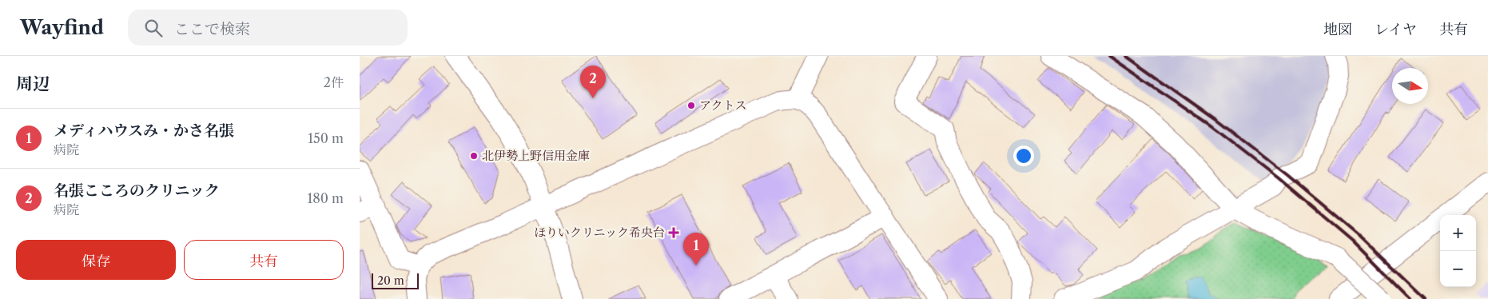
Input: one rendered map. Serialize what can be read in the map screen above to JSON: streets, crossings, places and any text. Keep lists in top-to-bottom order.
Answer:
{
  "places": {
    "other": ["アクトス", "北伊勢上野信用金庫"],
    "health": ["ほりいクリニック希央台"]
  },
  "scale_bar": "20 m",
  "north": "right",
  "page": {
    "header": "Wayfind",
    "search": "ここで検索",
    "nav": ["地図", "レイヤ", "共有"],
    "heading": ["周辺", "2件"],
    "pins": ["2", "1"],
    "list": [
      {
        "mark": "1",
        "name": "メディハウスみ・かさ名張",
        "note": "病院",
        "value": "150 m"
      },
      {
        "mark": "2",
        "name": "名張こころのクリニック",
        "note": "病院",
        "value": "180 m"
      }
    ],
    "map_buttons": ["+", "−"],
    "buttons": ["保存", "共有"],
    "scale": "20 m"
  }
}
